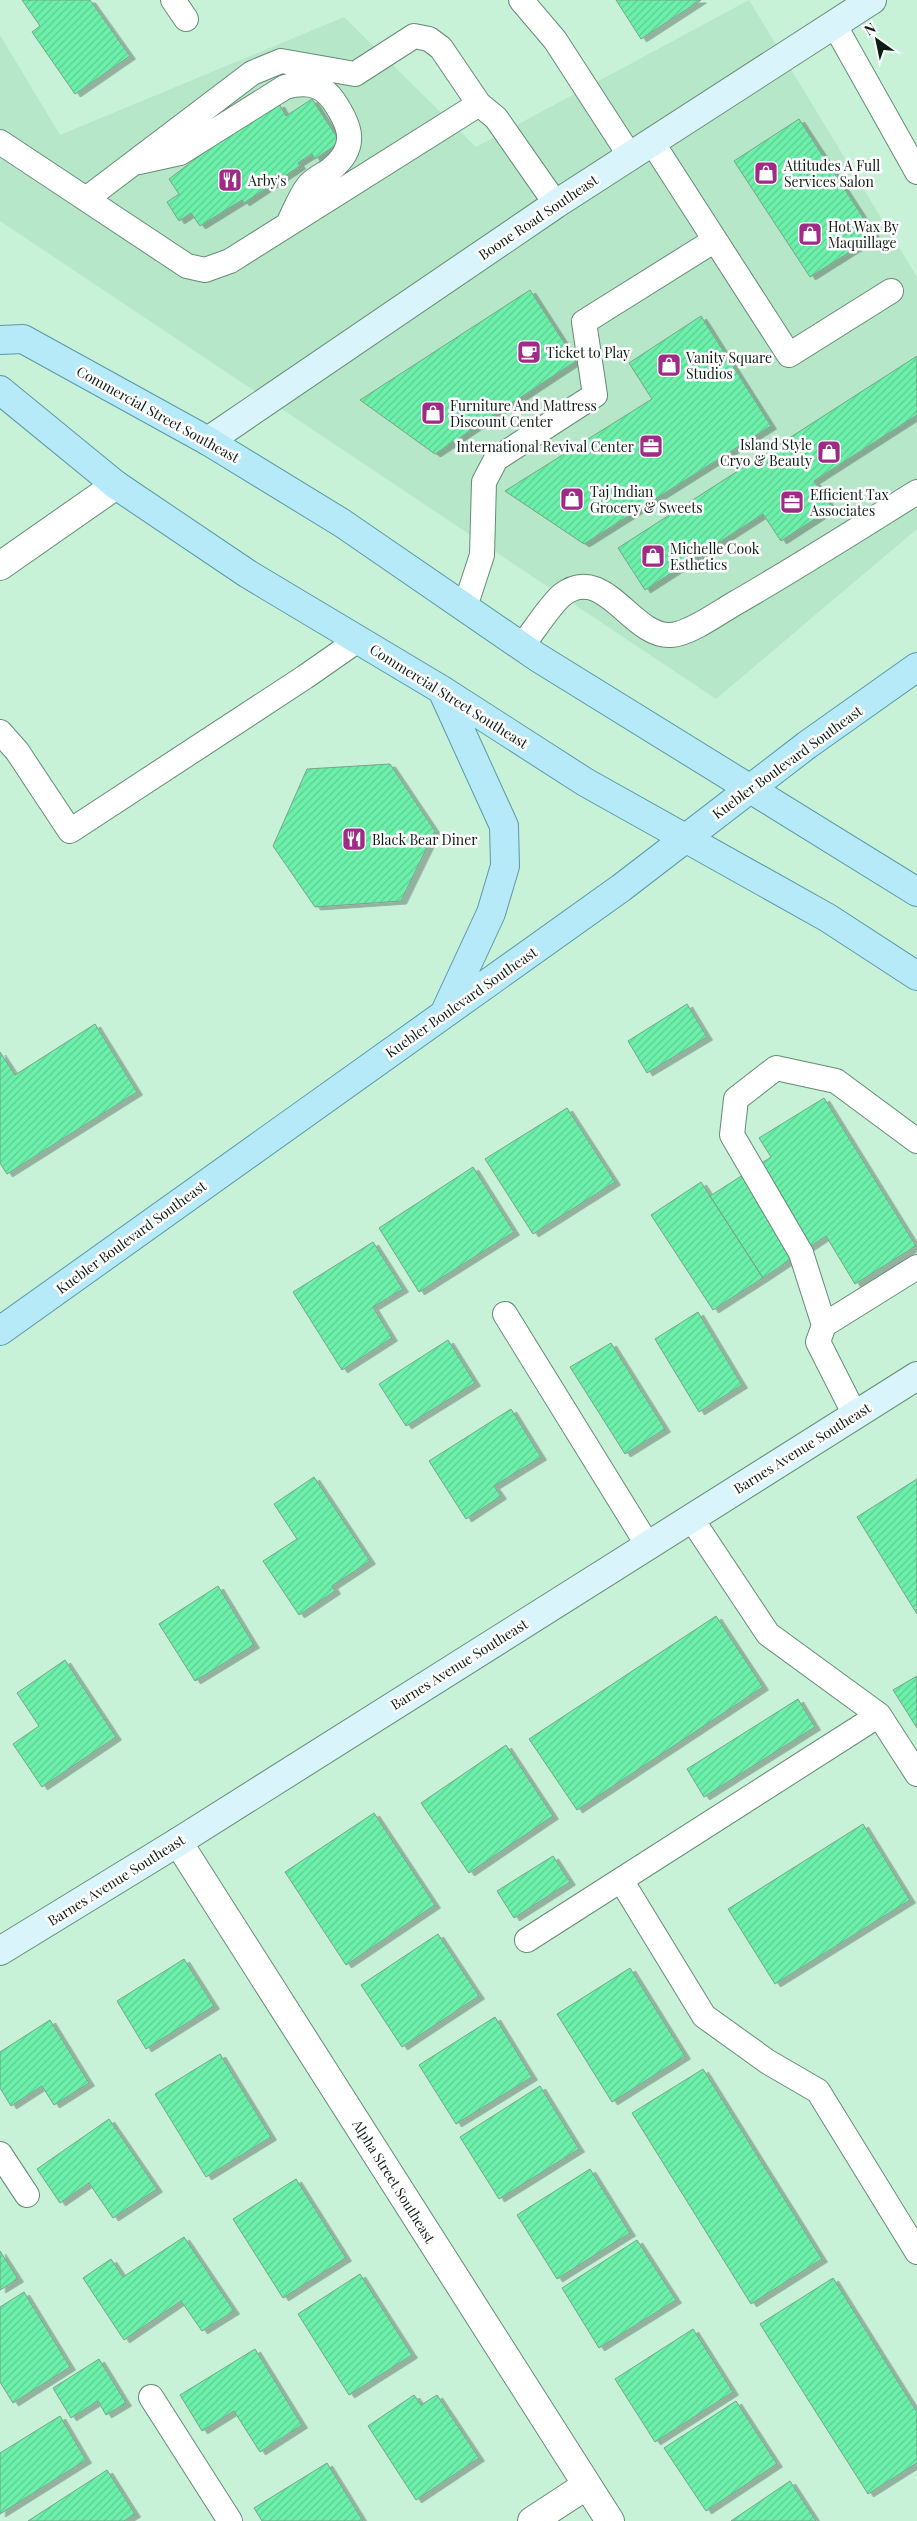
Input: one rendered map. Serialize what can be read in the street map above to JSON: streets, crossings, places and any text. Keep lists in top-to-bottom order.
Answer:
{
  "streets": {
    "main road": ["Commercial Street Southeast", "Kuebler Boulevard Southeast"],
    "street": ["Boone Road Southeast", "Barnes Avenue Southeast", "Alpha Street Southeast"]
  },
  "crossings": [
    ["Boone Road Southeast", "Commercial Street Southeast"],
    ["Commercial Street Southeast", "Kuebler Boulevard Southeast"],
    ["Barnes Avenue Southeast", "Alpha Street Southeast"]
  ],
  "places": {
    "shop": [
      "Attitudes A Full Services Salon",
      "Hot Wax By Maquillage",
      "Vanity Square Studios",
      "Furniture And Mattress Discount Center",
      "Island Style Cryo & Beauty",
      "Taj Indian Grocery & Sweets",
      "Michelle Cook Esthetics"
    ],
    "restaurant": ["Arby's", "Black Bear Diner"],
    "cafe": ["Ticket to Play"],
    "office": ["International Revival Center", "Efficient Tax Associates"]
  },
  "north": "top left"
}
